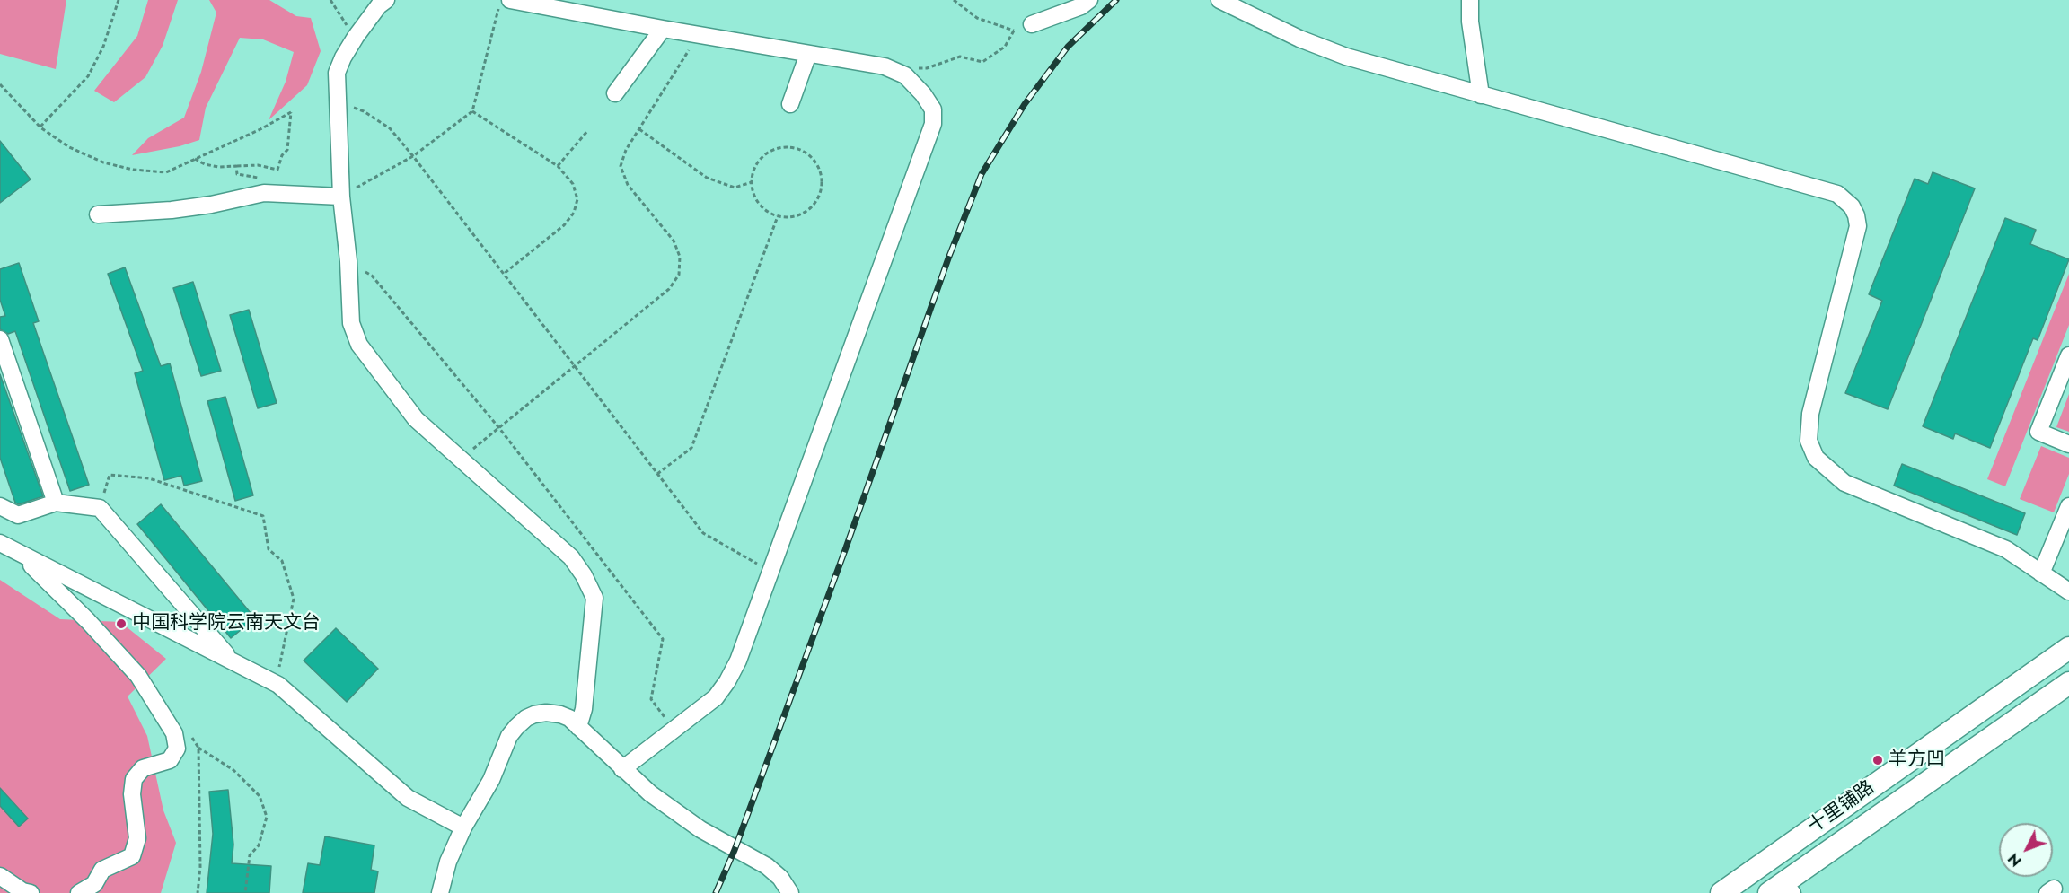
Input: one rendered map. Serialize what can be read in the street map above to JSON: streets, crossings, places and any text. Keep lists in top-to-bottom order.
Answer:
{
  "streets": {
    "main road": ["十里铺路"]
  },
  "places": ["中国科学院云南天文台", "羊方凹"],
  "north": "bottom left"
}
